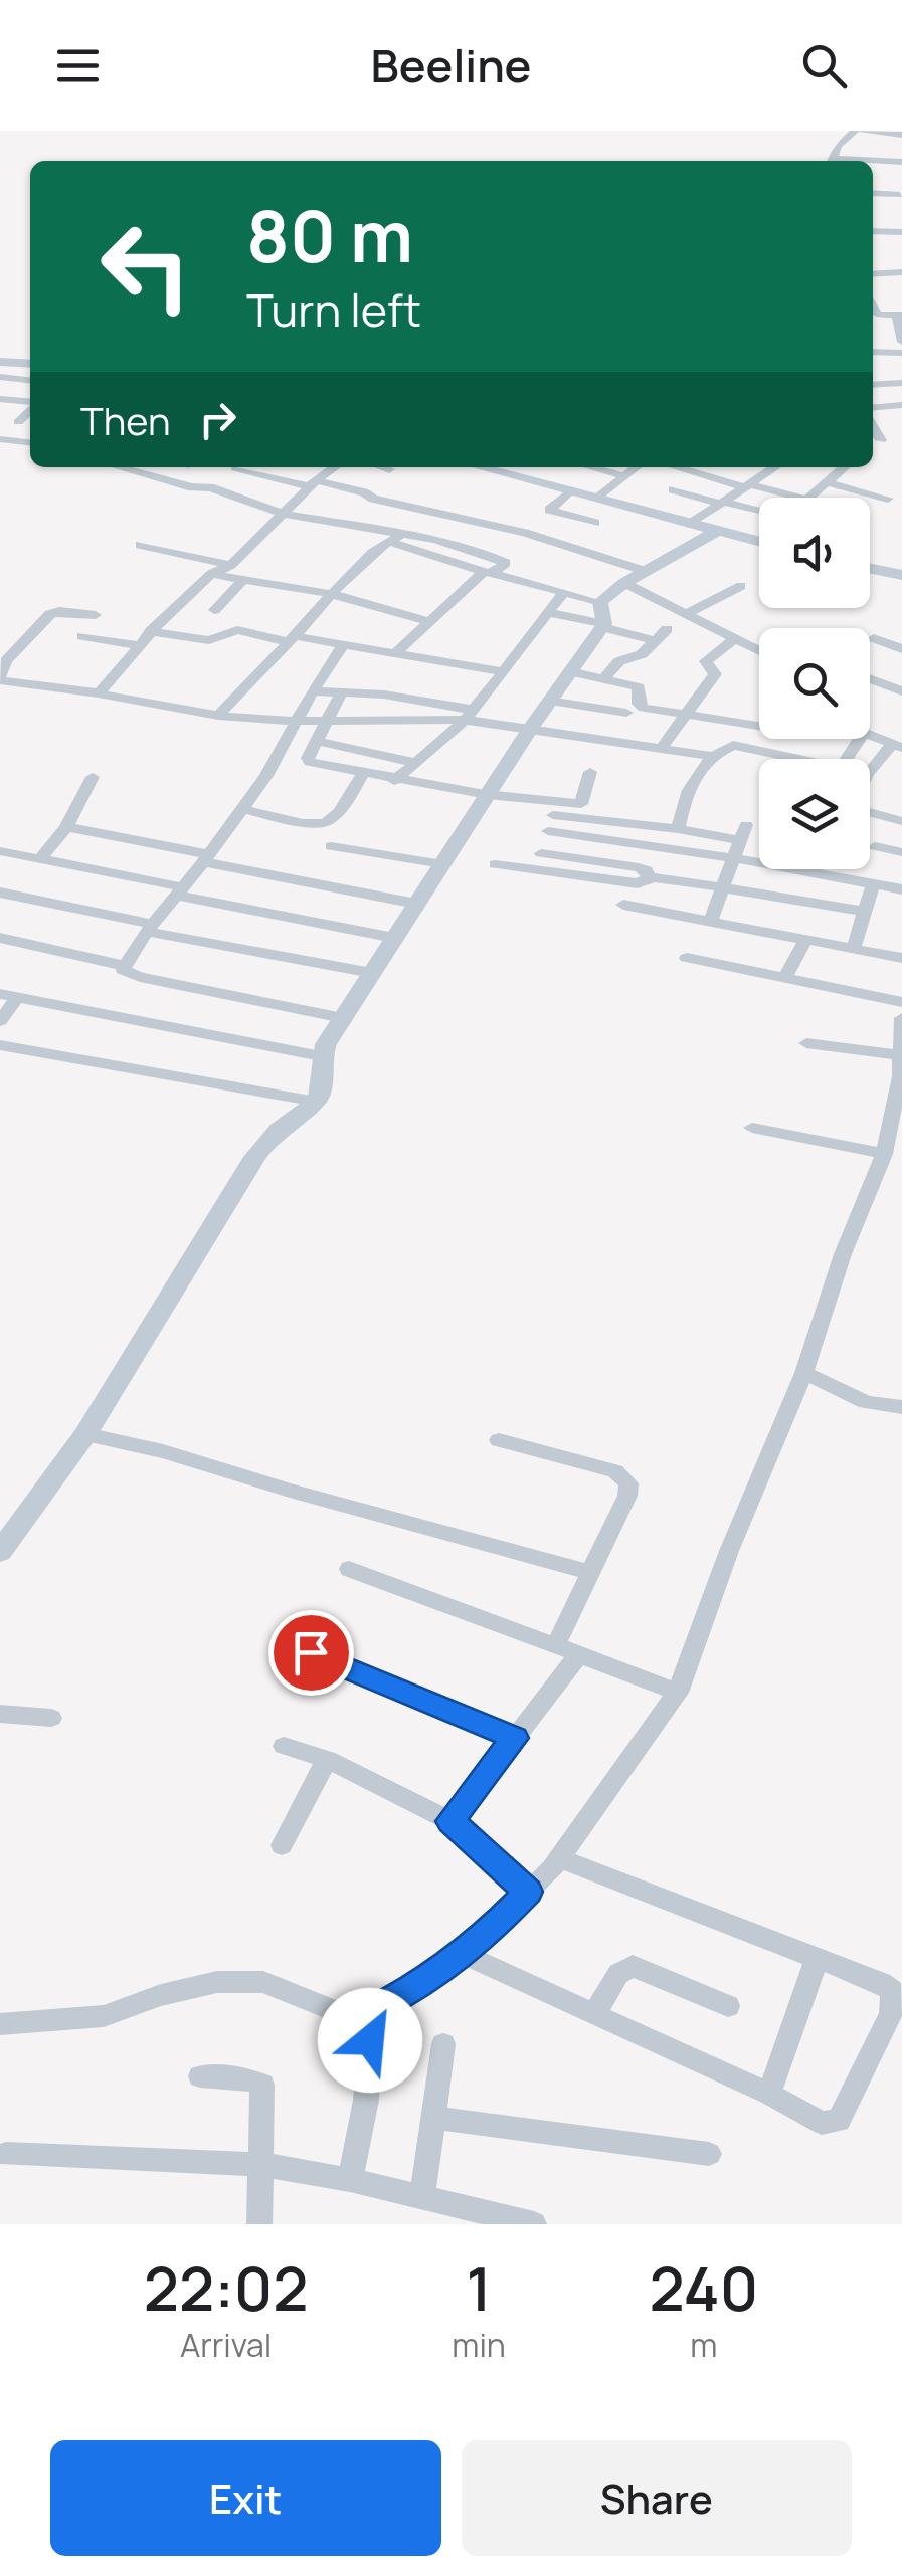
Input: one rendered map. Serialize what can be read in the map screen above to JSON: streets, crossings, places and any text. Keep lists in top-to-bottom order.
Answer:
{
  "page": {
    "header": "Beeline",
    "turn": ["80 m", "Turn left"],
    "then": "Then",
    "eta": [
      "22:02",
      "Arrival",
      "1",
      "min",
      "240",
      "m"
    ],
    "buttons": ["Exit", "Share"]
  }
}
